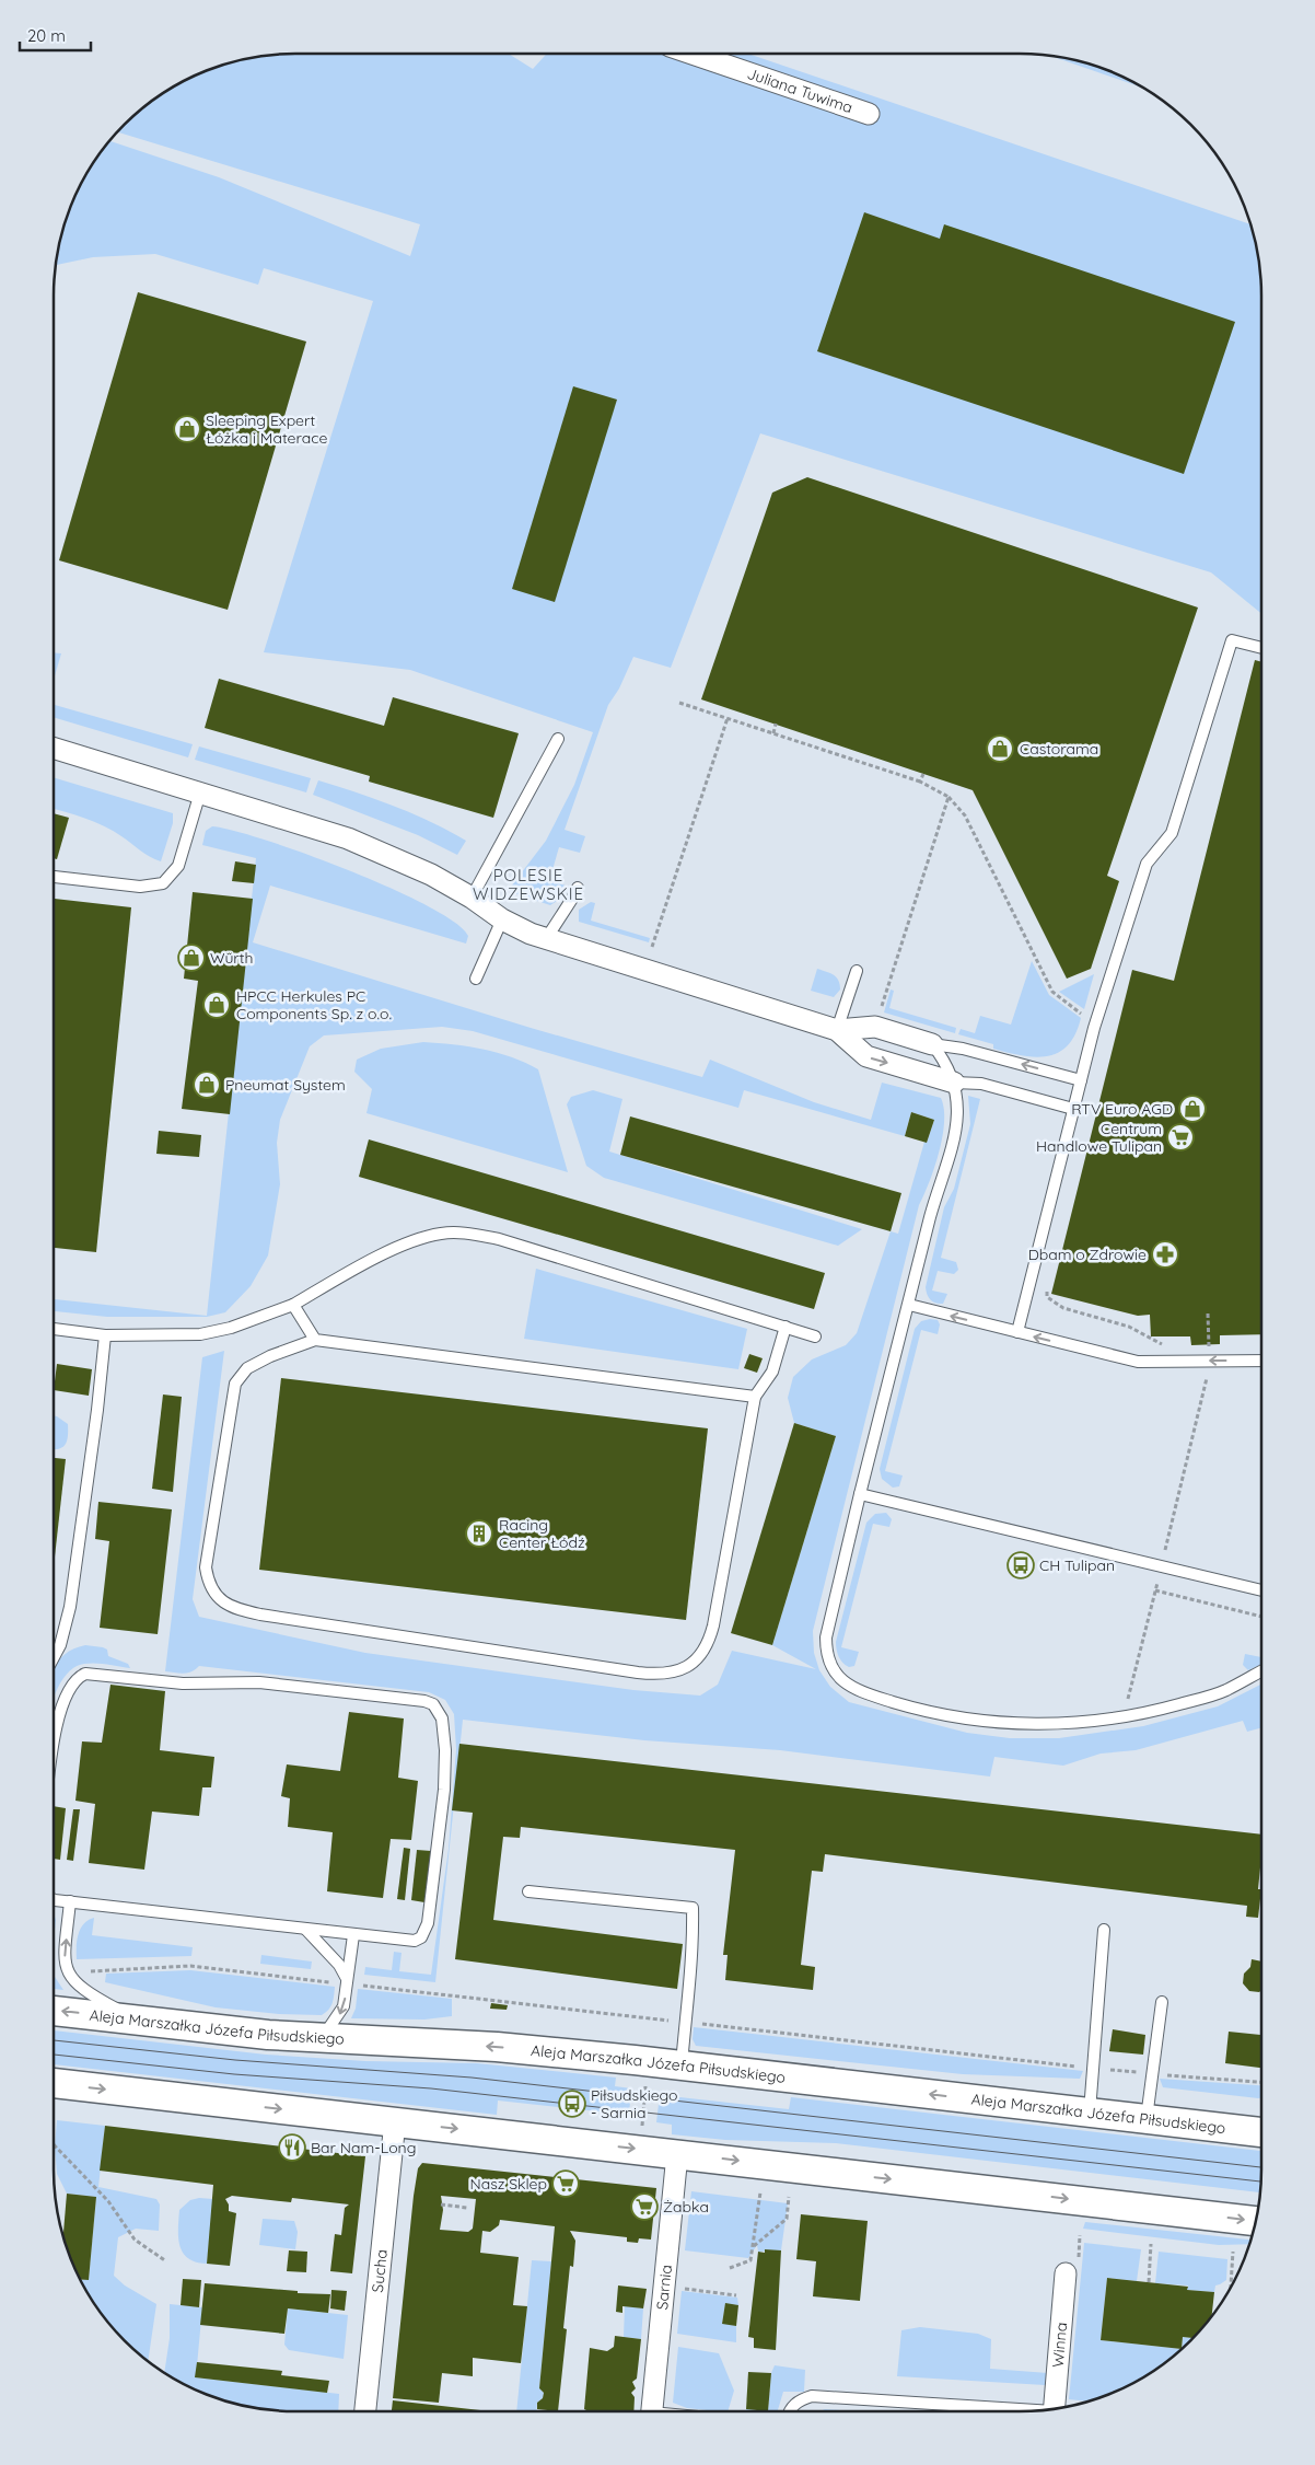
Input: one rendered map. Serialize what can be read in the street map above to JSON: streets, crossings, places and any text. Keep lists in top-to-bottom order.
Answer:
{
  "streets": {
    "main road": ["Aleja Marszałka Józefa Piłsudskiego"],
    "street": [
      "Juliana Tuwima",
      "Sucha",
      "Sarnia",
      "Winna"
    ]
  },
  "districts": ["POLESIE WIDZEWSKIE"],
  "places": {
    "shop": [
      "Sleeping Expert Łóżka i Materace",
      "Castorama",
      "Würth",
      "HPCC Herkules PC Components Sp. z o.o.",
      "Pneumat System",
      "RTV Euro AGD"
    ],
    "supermarket": ["Centrum Handlowe Tulipan", "Nasz Sklep", "Żabka"],
    "pharmacy": ["Dbam o Zdrowie"],
    "building": ["Racing Center Łódź"],
    "bus stop": ["CH Tulipan", "Piłsudskiego - Sarnia"],
    "restaurant": ["Bar Nam-Long"]
  },
  "scale_bar": "20 m"
}
